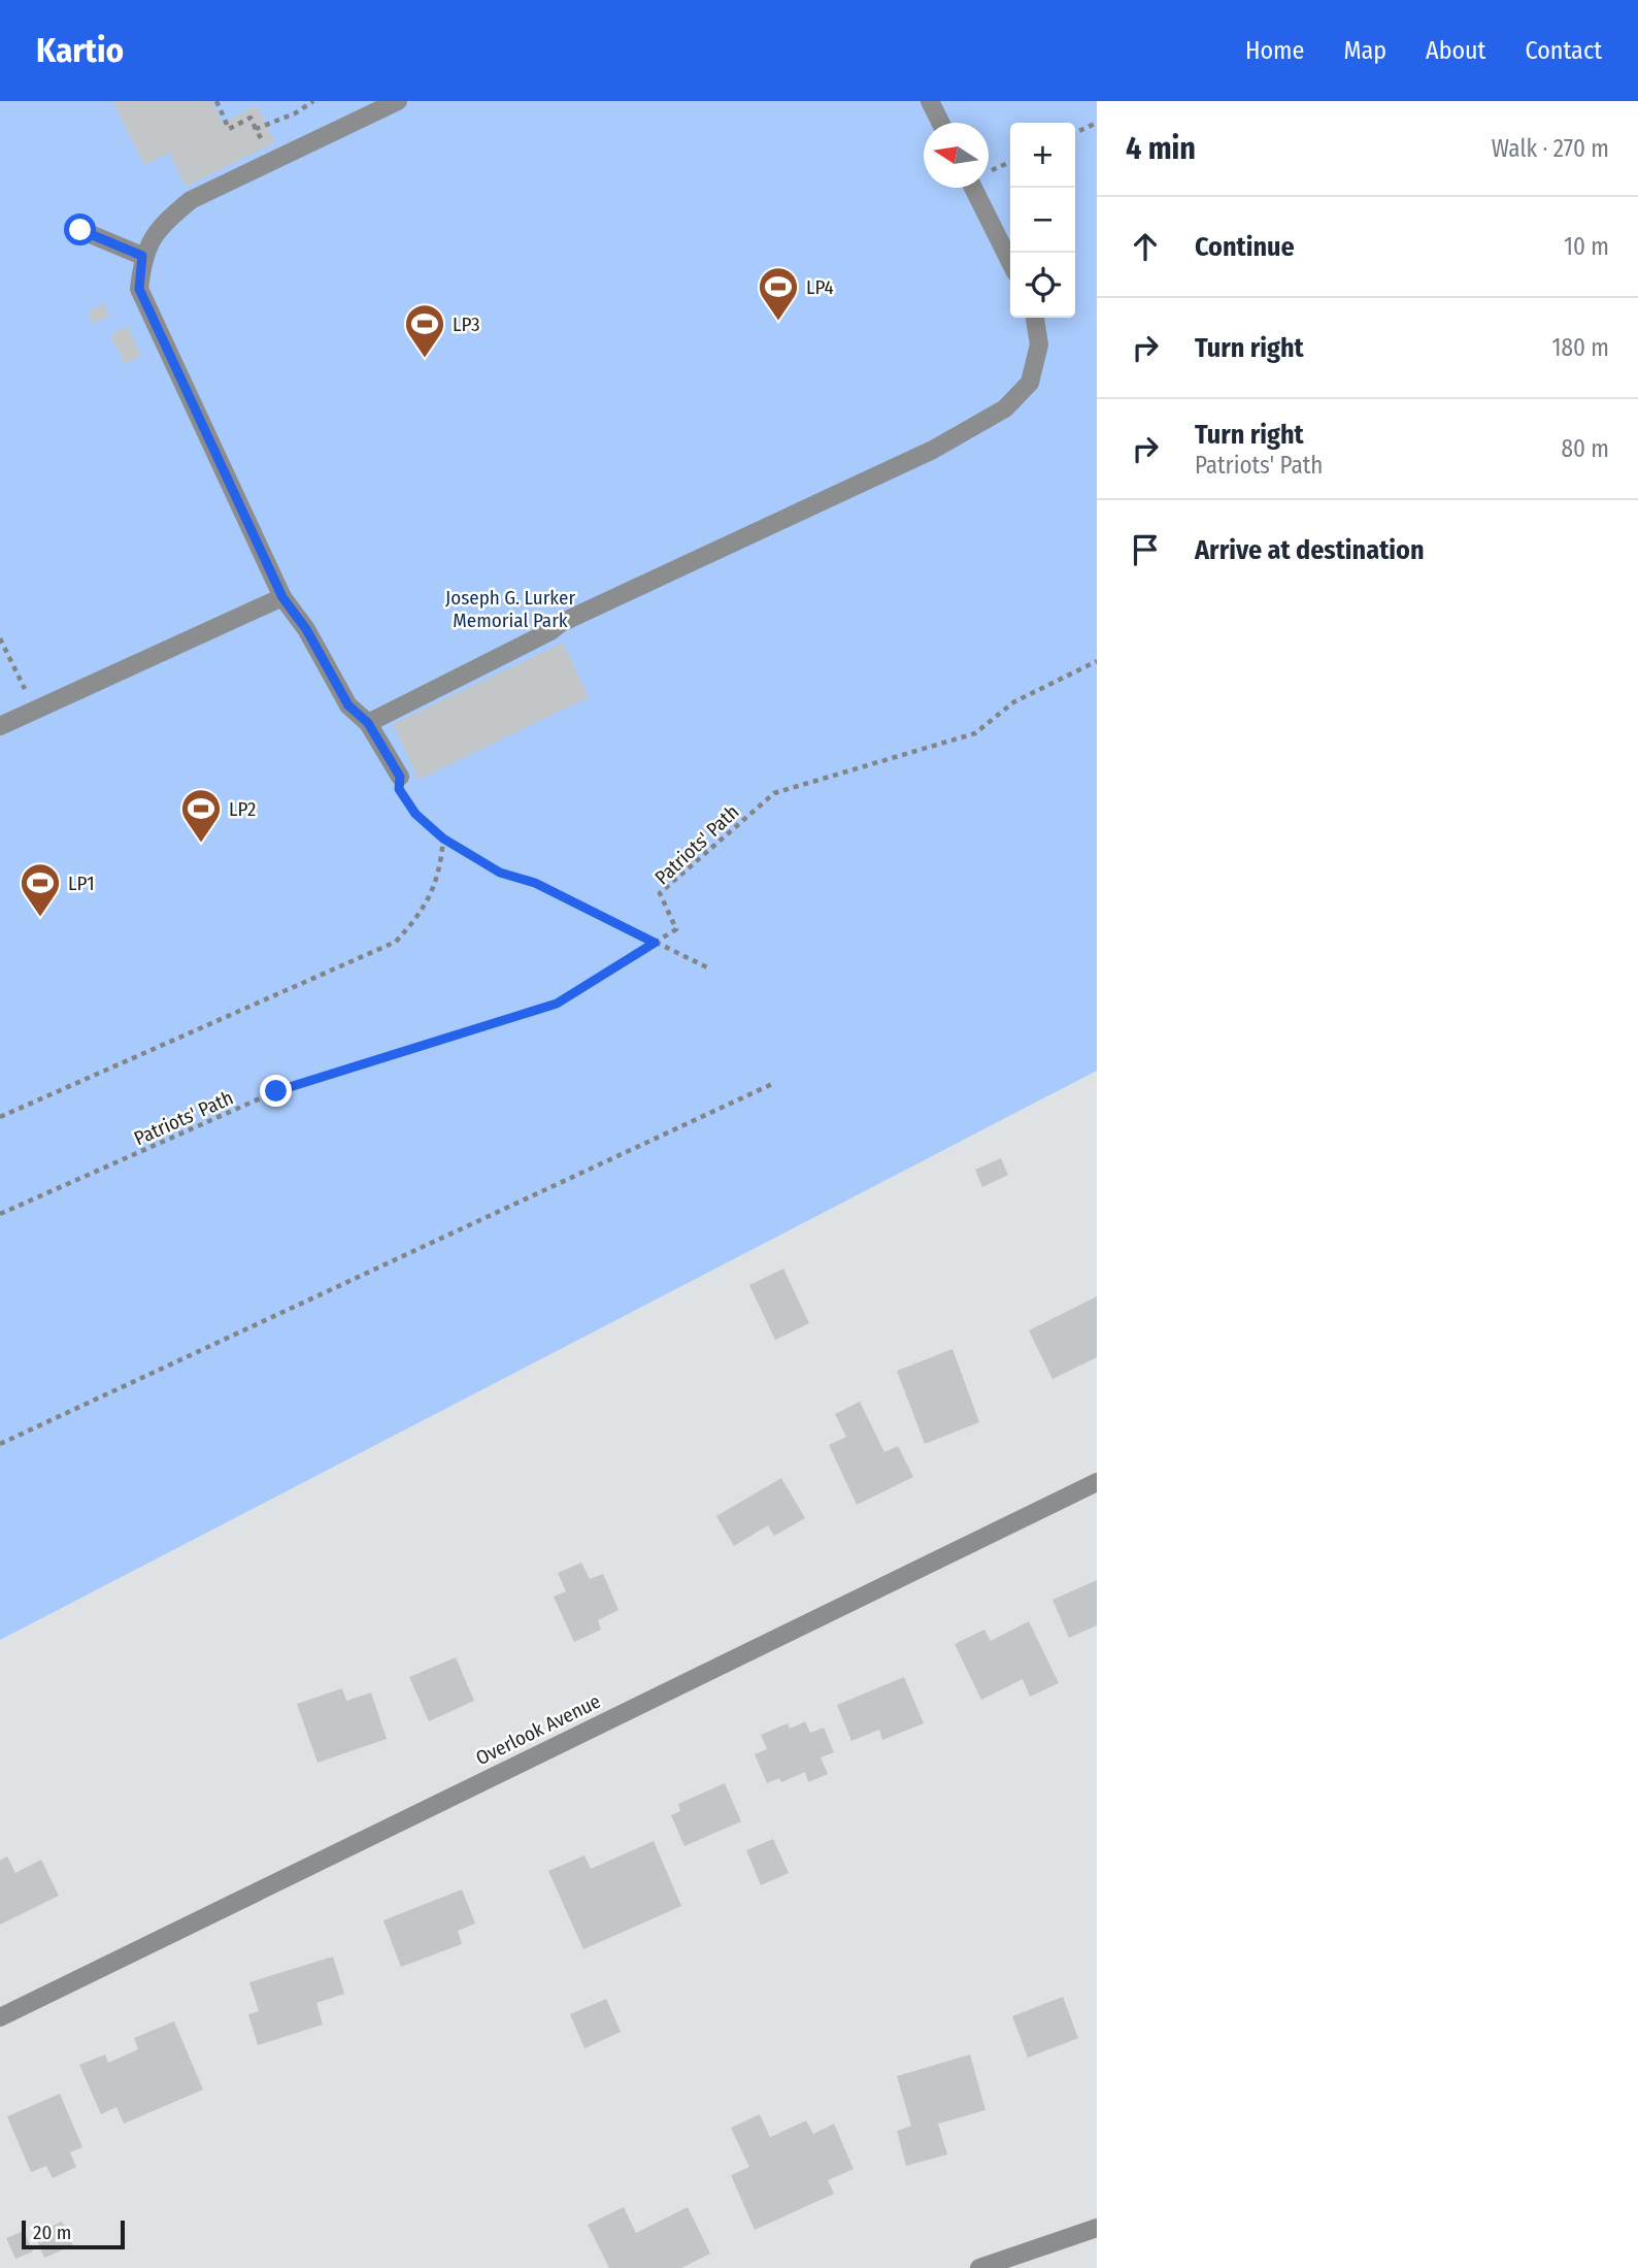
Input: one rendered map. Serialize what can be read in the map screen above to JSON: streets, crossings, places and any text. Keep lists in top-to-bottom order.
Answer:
{
  "streets": {
    "street": ["Overlook Avenue"],
    "path": ["Patriots' Path"]
  },
  "parks": ["Joseph G. Lurker Memorial Park"],
  "places": {
    "sports": [
      "LP4",
      "LP3",
      "LP2",
      "LP1"
    ]
  },
  "scale_bar": "20 m",
  "north": "left",
  "page": {
    "header": "Kartio",
    "nav": [
      "Home",
      "Map",
      "About",
      "Contact"
    ],
    "heading": ["4 min", "Walk · 270 m"],
    "map_buttons": ["+", "−"],
    "list": [
      ["Continue", "10 m"],
      ["Turn right", "180 m"],
      ["Turn right", "Patriots' Path", "80 m"],
      "Arrive at destination"
    ],
    "scale": "20 m"
  }
}
